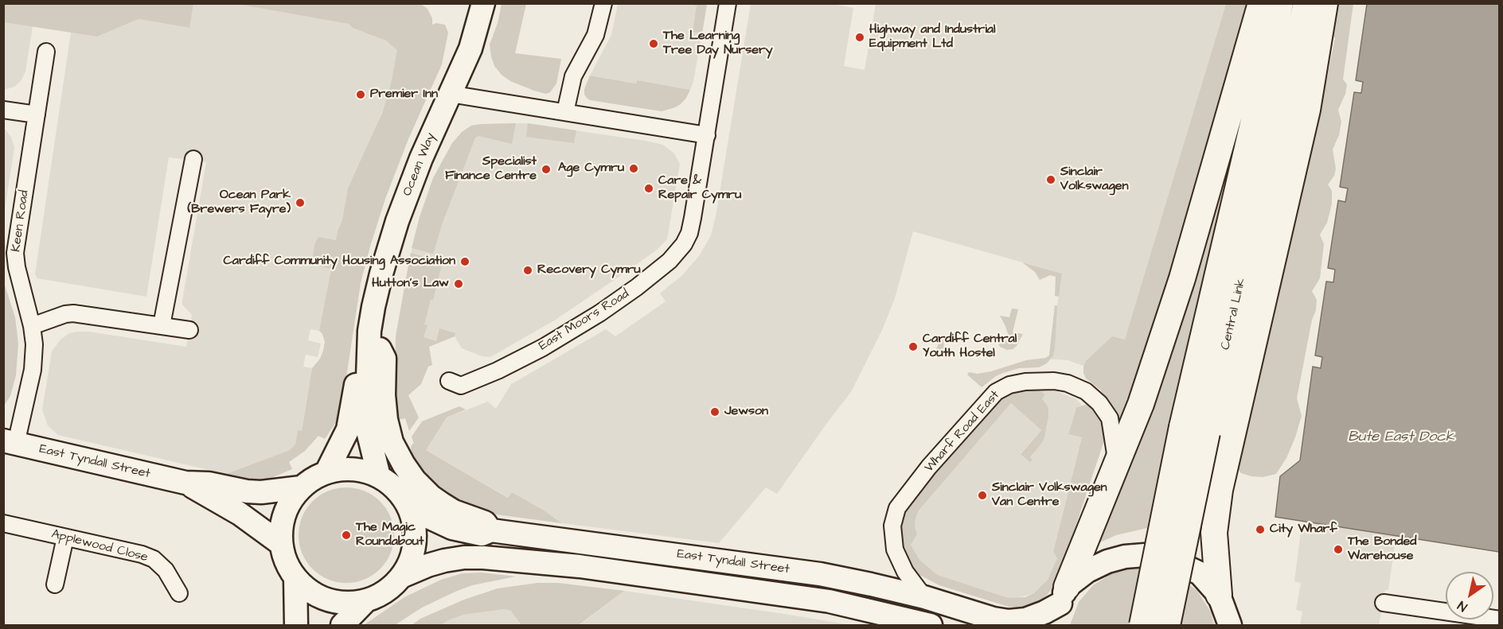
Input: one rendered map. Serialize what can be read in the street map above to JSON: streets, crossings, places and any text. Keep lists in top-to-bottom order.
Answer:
{
  "streets": {
    "main road": ["Central Link"],
    "street": [
      "Ocean Way",
      "Keen Road",
      "East Moors Road",
      "Wharf Road East",
      "East Tyndall Street",
      "Applewood Close"
    ]
  },
  "crossings": [
    ["Ocean Way", "East Tyndall Street"],
    ["Keen Road", "East Tyndall Street"],
    ["Wharf Road East", "East Tyndall Street"]
  ],
  "water": ["Bute East Dock"],
  "places": [
    "Highway and Industrial Equipment Ltd",
    "The Learning Tree Day Nursery",
    "Premier Inn",
    "Age Cymru",
    "Specialist Finance Centre",
    "Sinclair Volkswagen",
    "Care & Repair Cymru",
    "Ocean Park (Brewers Fayre)",
    "Cardiff Community Housing Association",
    "Recovery Cymru",
    "Hutton's Law",
    "Cardiff Central Youth Hostel",
    "Jewson",
    "Sinclair Volkswagen Van Centre",
    "City Wharf",
    "The Magic Roundabout",
    "The Bonded Warehouse"
  ],
  "north": "bottom left"
}
